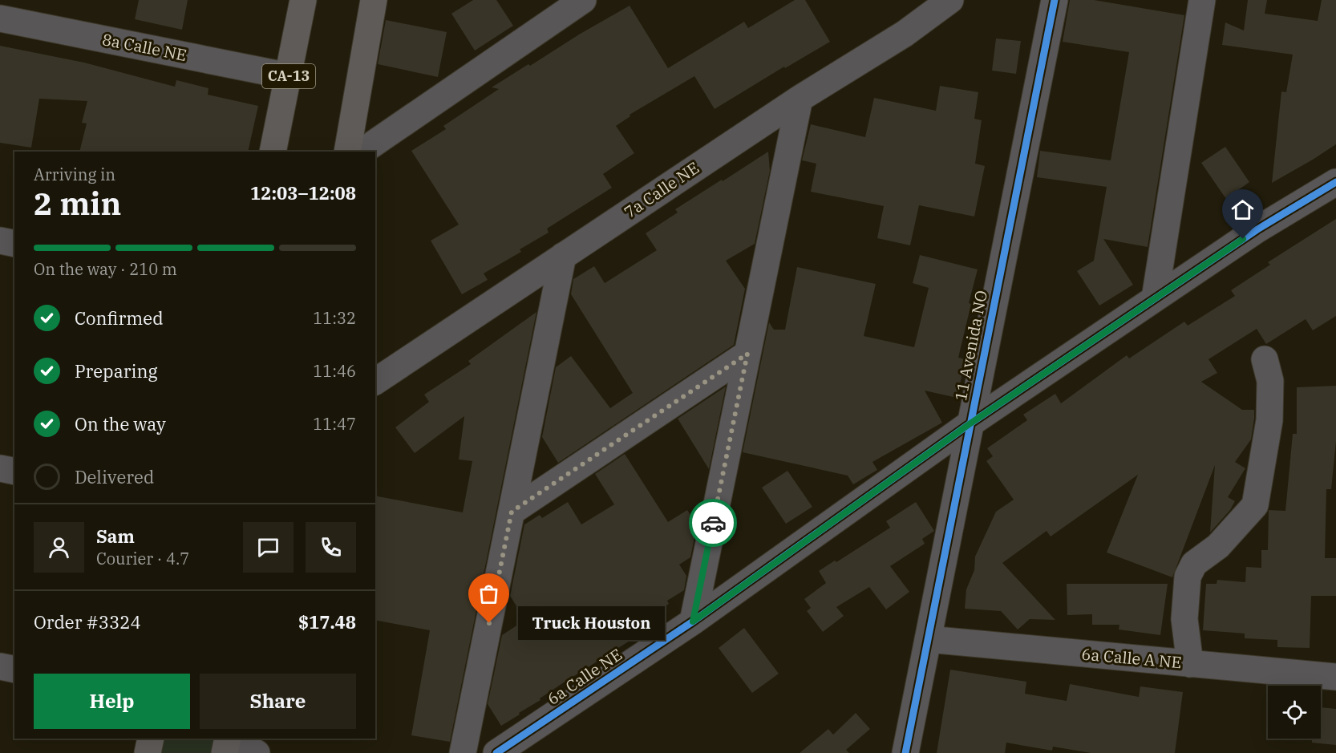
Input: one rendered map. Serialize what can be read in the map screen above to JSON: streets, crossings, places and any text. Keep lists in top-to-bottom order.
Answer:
{
  "streets": {
    "highway": ["CA-13"],
    "street": [
      "8a Calle NE",
      "7a Calle NE",
      "11 Avenida NO",
      "6a Calle A NE",
      "6a Calle NE"
    ]
  },
  "crossings": [
    ["8a Calle NE", "CA-13"],
    ["11 Avenida NO", "6a Calle A NE"],
    ["11 Avenida NO", "6a Calle NE"]
  ],
  "places": ["Truck Houston"],
  "page": {
    "heading": ["2 min", "Arriving in", "12:03–12:08"],
    "panel": [
      "Sam",
      "Courier · 4.7",
      "Order #3324",
      "$17.48"
    ],
    "bar": "On the way · 210 m",
    "list": [
      ["Confirmed", "11:32"],
      ["Preparing", "11:46"],
      ["On the way", "11:47"],
      "Delivered"
    ],
    "bubble": "Truck Houston",
    "buttons": ["Help", "Share"]
  }
}
